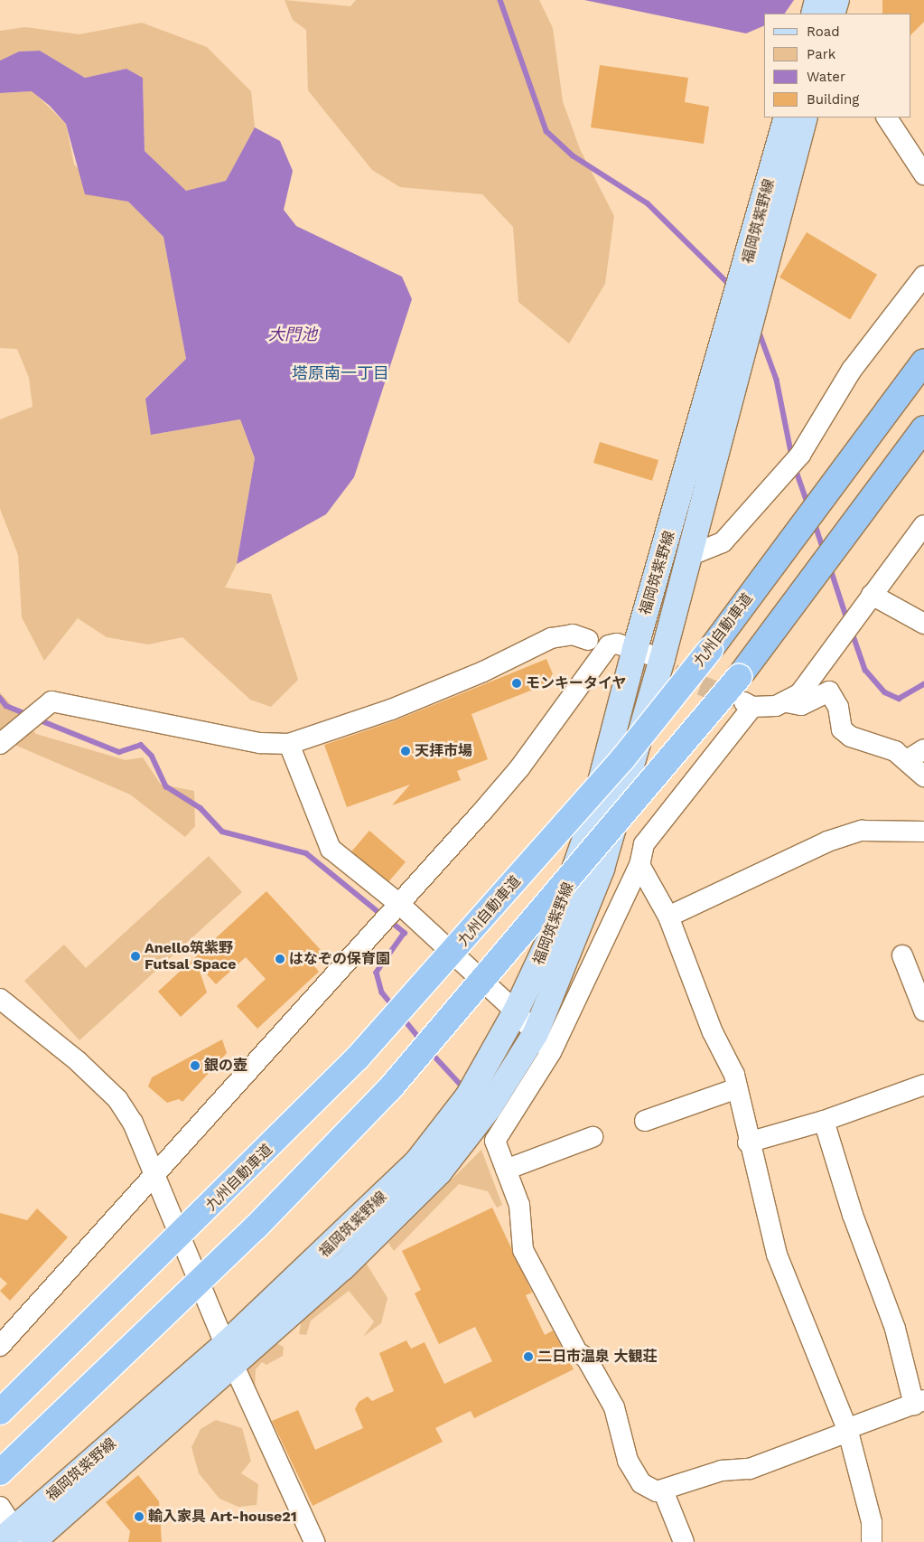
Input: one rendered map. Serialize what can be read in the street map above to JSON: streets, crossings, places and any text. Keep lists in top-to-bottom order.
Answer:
{
  "streets": {
    "highway": ["九州自動車道"],
    "main road": ["福岡筑紫野線"]
  },
  "districts": ["塔原南一丁目"],
  "water": ["大門池"],
  "places": [
    "モンキータイヤ",
    "天拝市場",
    "Anello筑紫野 Futsal Space",
    "はなぞの保育園",
    "銀の壺",
    "二日市温泉 大観荘",
    "輸入家具 Art-house21"
  ],
  "legend": [
    "Road",
    "Park",
    "Water",
    "Building"
  ]
}
